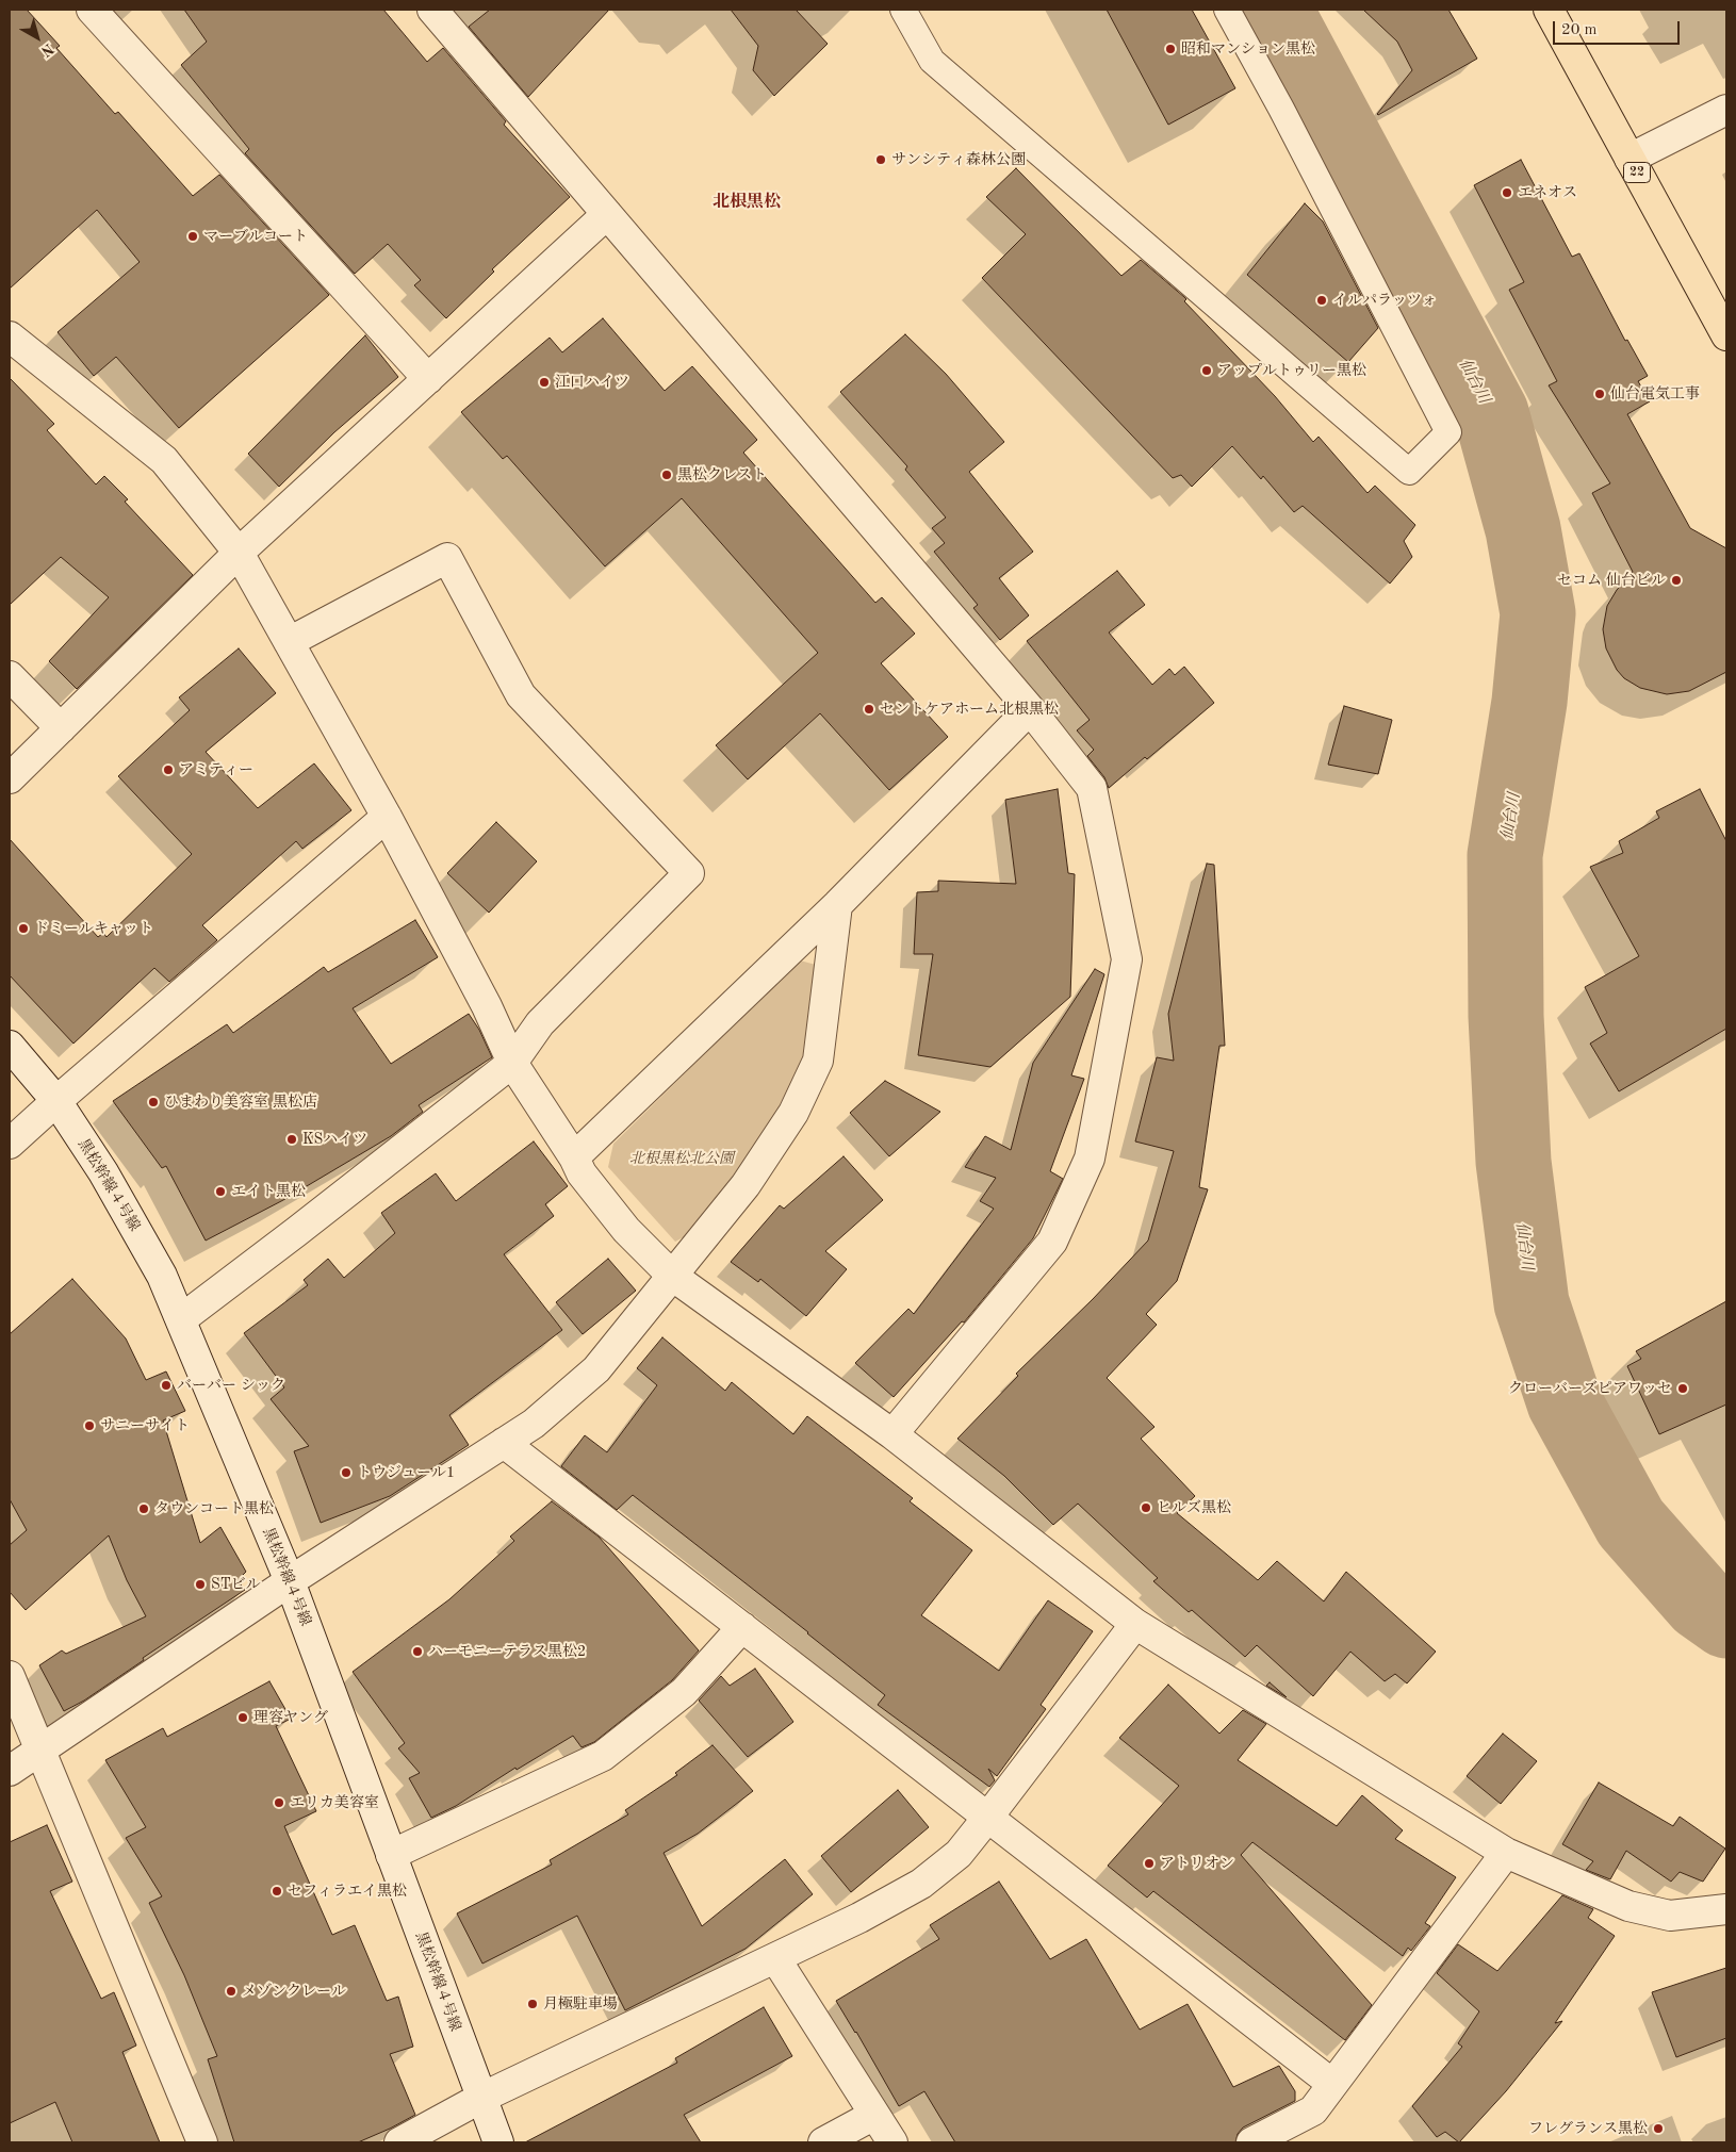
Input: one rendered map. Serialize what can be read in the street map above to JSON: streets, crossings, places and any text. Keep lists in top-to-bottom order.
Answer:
{
  "streets": {
    "main road": ["22"],
    "street": ["黒松幹線４号線"]
  },
  "districts": ["北根黒松"],
  "water": ["仙台川"],
  "parks": ["北根黒松北公園"],
  "places": [
    "昭和マンション黒松",
    "サンシティ森林公園",
    "エネオス",
    "マーブルコート",
    "イルパラッツォ",
    "アップルトゥリー黒松",
    "江口ハイツ",
    "仙台電気工事",
    "黒松クレスト",
    "セコム 仙台ビル",
    "セントケアホーム北根黒松",
    "アミティー",
    "ドミールキャット",
    "ひまわり美容室 黒松店",
    "KSハイツ",
    "エイト黒松",
    "バーバー シック",
    "クローバーズピアワッセ",
    "サニーサイト",
    "トウジュール1",
    "ヒルズ黒松",
    "タウンコート黒松",
    "STビル",
    "ハーモニーテラス黒松2",
    "理容ヤング",
    "エリカ美容室",
    "アトリオン",
    "セフィラエイ黒松",
    "メゾンクレール",
    "月極駐車場",
    "フレグランス黒松"
  ],
  "scale_bar": "20 m",
  "north": "bottom right"
}
